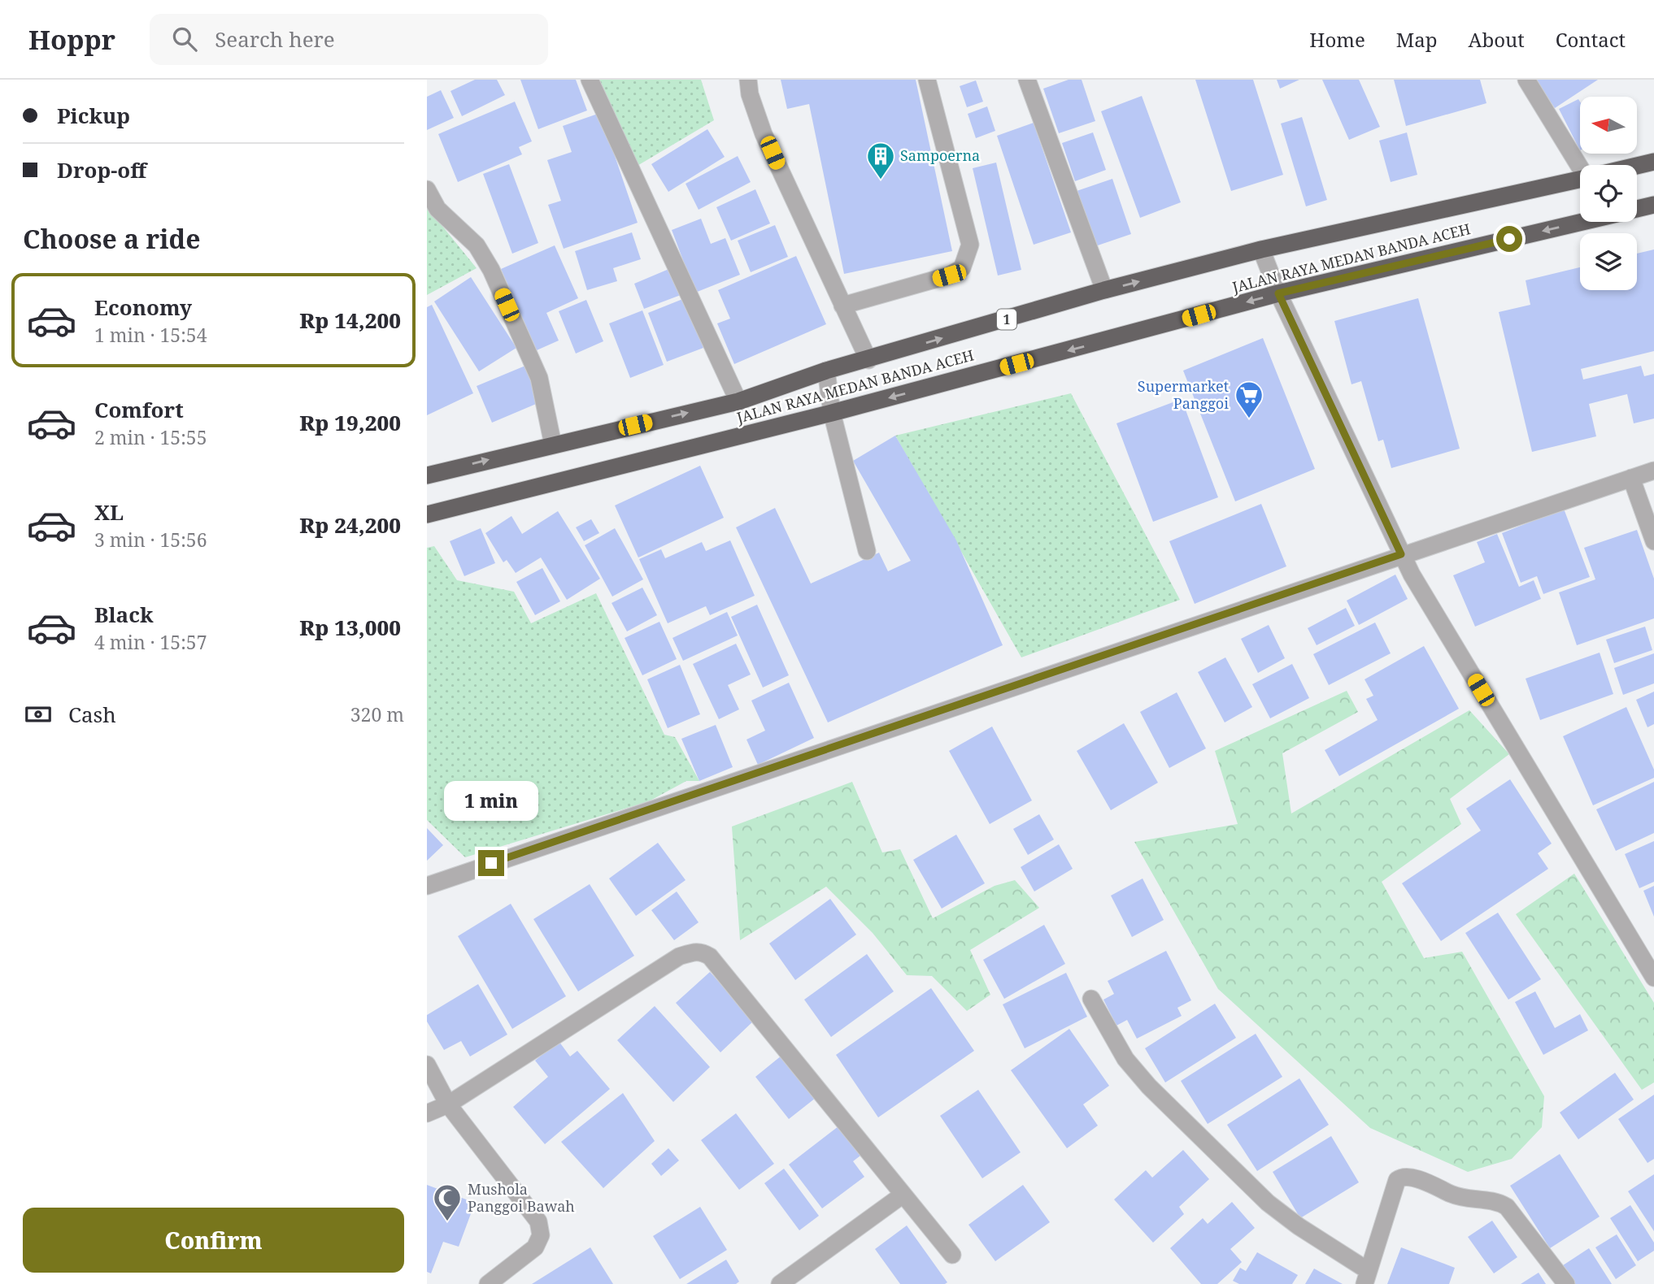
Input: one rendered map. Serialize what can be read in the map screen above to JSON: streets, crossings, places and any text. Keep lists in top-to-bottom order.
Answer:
{
  "streets": {
    "highway": ["JALAN RAYA MEDAN BANDA ACEH", "1"]
  },
  "places": {
    "building": ["Sampoerna"],
    "supermarket": ["Supermarket Panggoi"],
    "mosque": ["Mushola Panggoi Bawah"]
  },
  "north": "left",
  "page": {
    "header": "Hoppr",
    "search": "Search here",
    "nav": [
      "Home",
      "Map",
      "About",
      "Contact"
    ],
    "banner": ["Pickup", "Drop-off"],
    "heading": "Choose a ride",
    "list": [
      {
        "name": "Economy",
        "note": "1 min · 15:54",
        "value": "Rp 14,200"
      },
      {
        "name": "Comfort",
        "note": "2 min · 15:55",
        "value": "Rp 19,200"
      },
      {
        "name": "XL",
        "note": "3 min · 15:56",
        "value": "Rp 24,200"
      },
      {
        "name": "Black",
        "note": "4 min · 15:57",
        "value": "Rp 13,000"
      }
    ],
    "pay": ["Cash", "320 m"],
    "bubble": "1 min",
    "buttons": "Confirm"
  }
}
